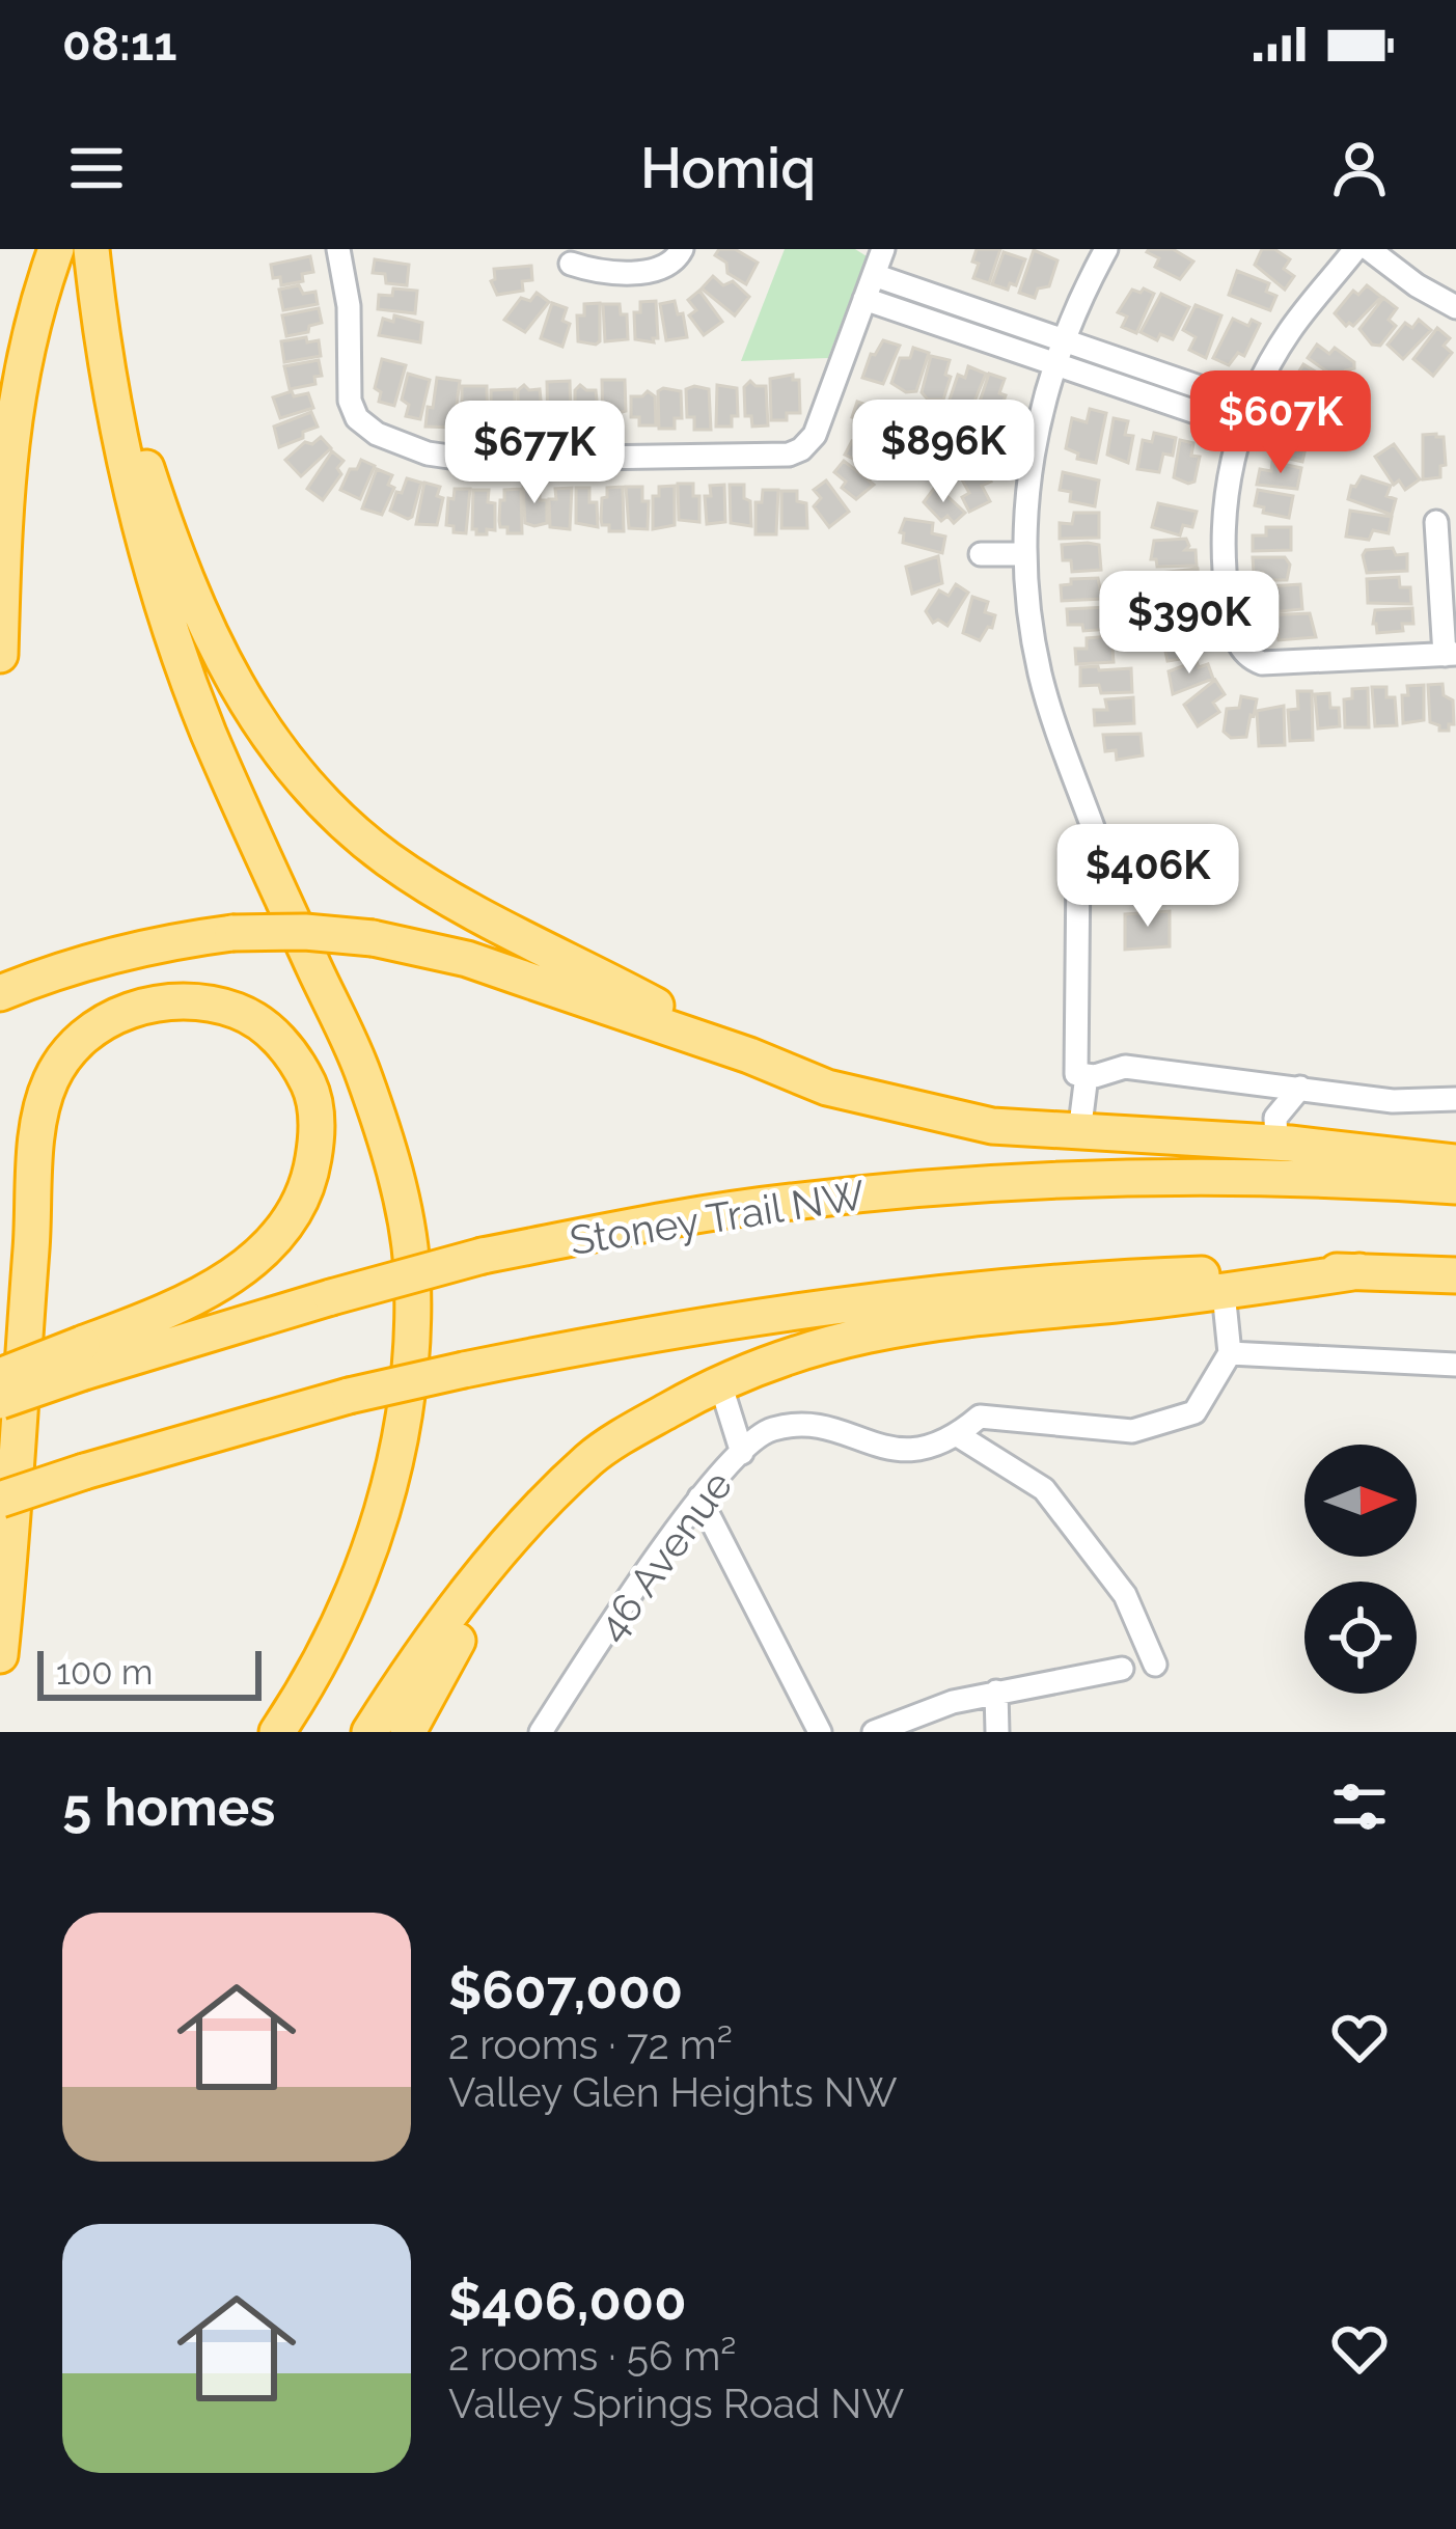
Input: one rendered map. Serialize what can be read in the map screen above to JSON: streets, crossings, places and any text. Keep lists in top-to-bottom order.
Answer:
{
  "streets": {
    "highway": ["Stoney Trail NW"],
    "street": ["46 Avenue"]
  },
  "scale_bar": "100 m",
  "north": "right",
  "page": {
    "status": "08:11",
    "header": "Homiq",
    "price": [
      "$607K",
      "$896K",
      "$677K",
      "$390K",
      "$406K"
    ],
    "scale": "100 m",
    "heading": "5 homes",
    "list": [
      {
        "name": "$607,000",
        "note": "2 rooms · 72 m² · Valley Glen Heights NW"
      },
      {
        "name": "$406,000",
        "note": "2 rooms · 56 m² · Valley Springs Road NW"
      }
    ]
  }
}
